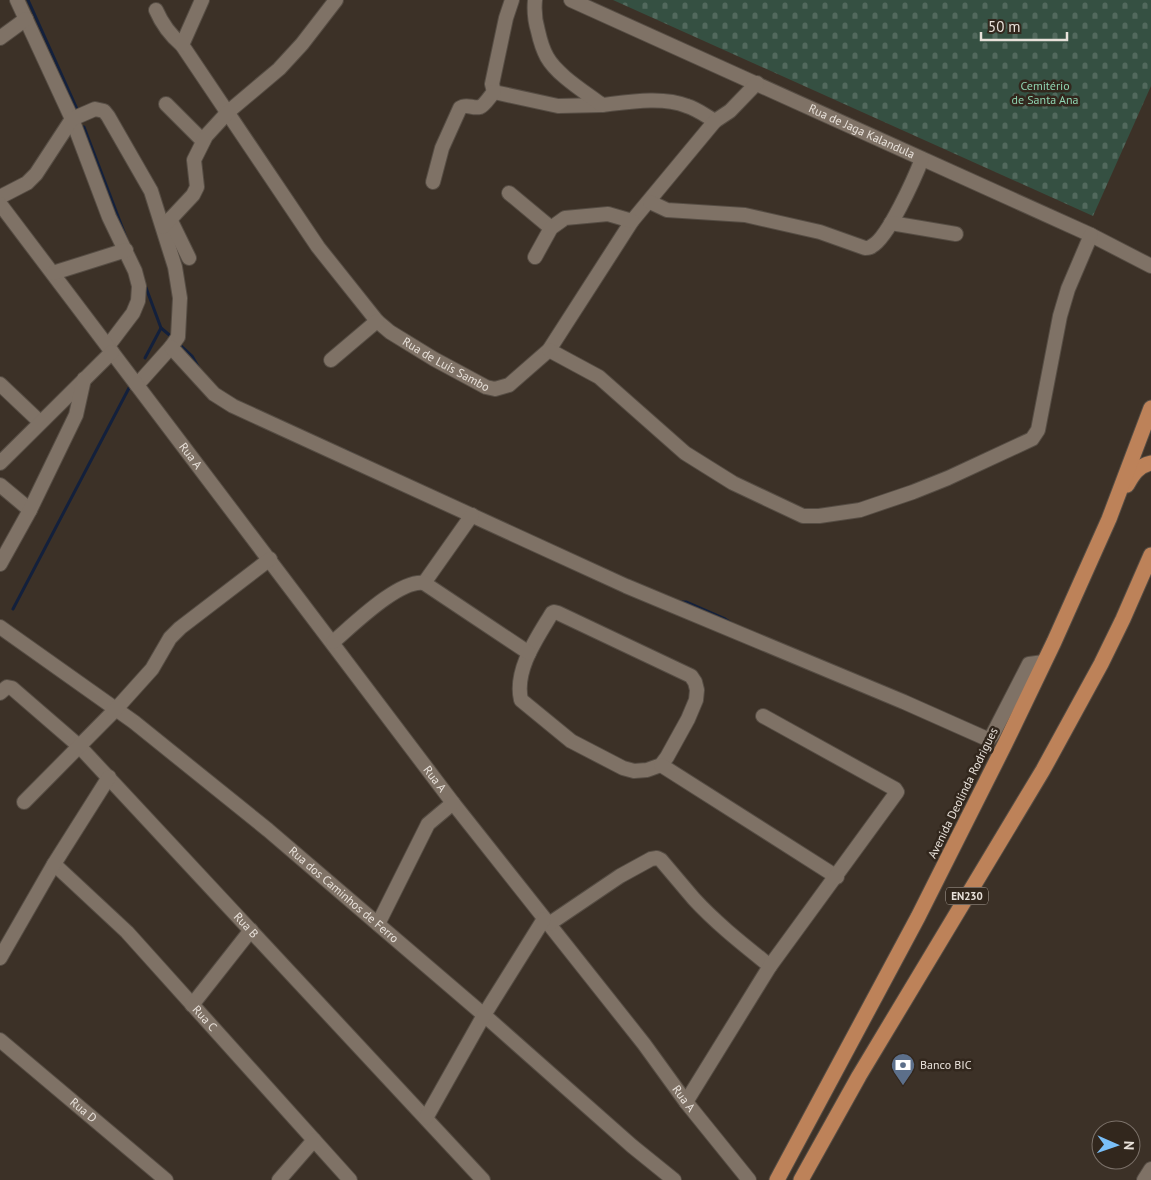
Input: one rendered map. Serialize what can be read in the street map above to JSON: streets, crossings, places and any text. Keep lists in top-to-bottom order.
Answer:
{
  "streets": {
    "highway": ["Avenida Deolinda Rodrigues", "EN230"],
    "street": [
      "Rua de Jaga Kalandula",
      "Rua de Luís Sambo",
      "Rua A",
      "Rua dos Caminhos de Ferro",
      "Rua B",
      "Rua C",
      "Rua D"
    ]
  },
  "crossings": [
    ["Rua de Jaga Kalandula", "Rua de Luís Sambo"]
  ],
  "parks": ["Cemitério de Santa Ana"],
  "places": {
    "bank": ["Banco BIC"]
  },
  "scale_bar": "50 m",
  "north": "right"
}
